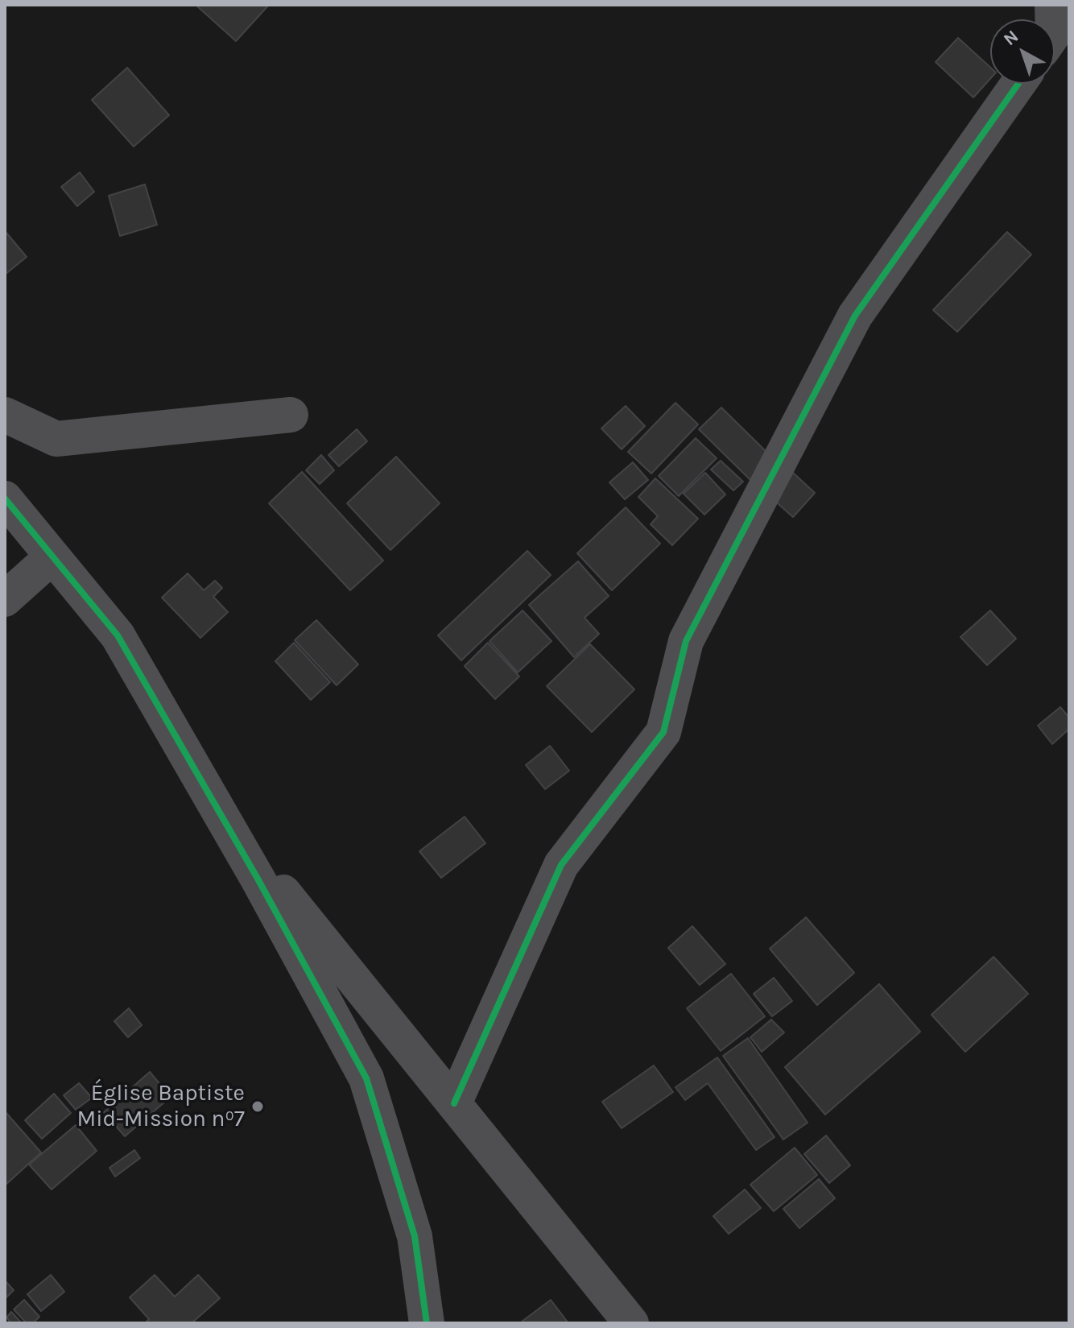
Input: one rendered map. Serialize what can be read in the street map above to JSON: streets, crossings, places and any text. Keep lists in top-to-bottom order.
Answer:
{
  "places": ["Église Baptiste Mid-Mission n⁰7"],
  "north": "top left"
}
